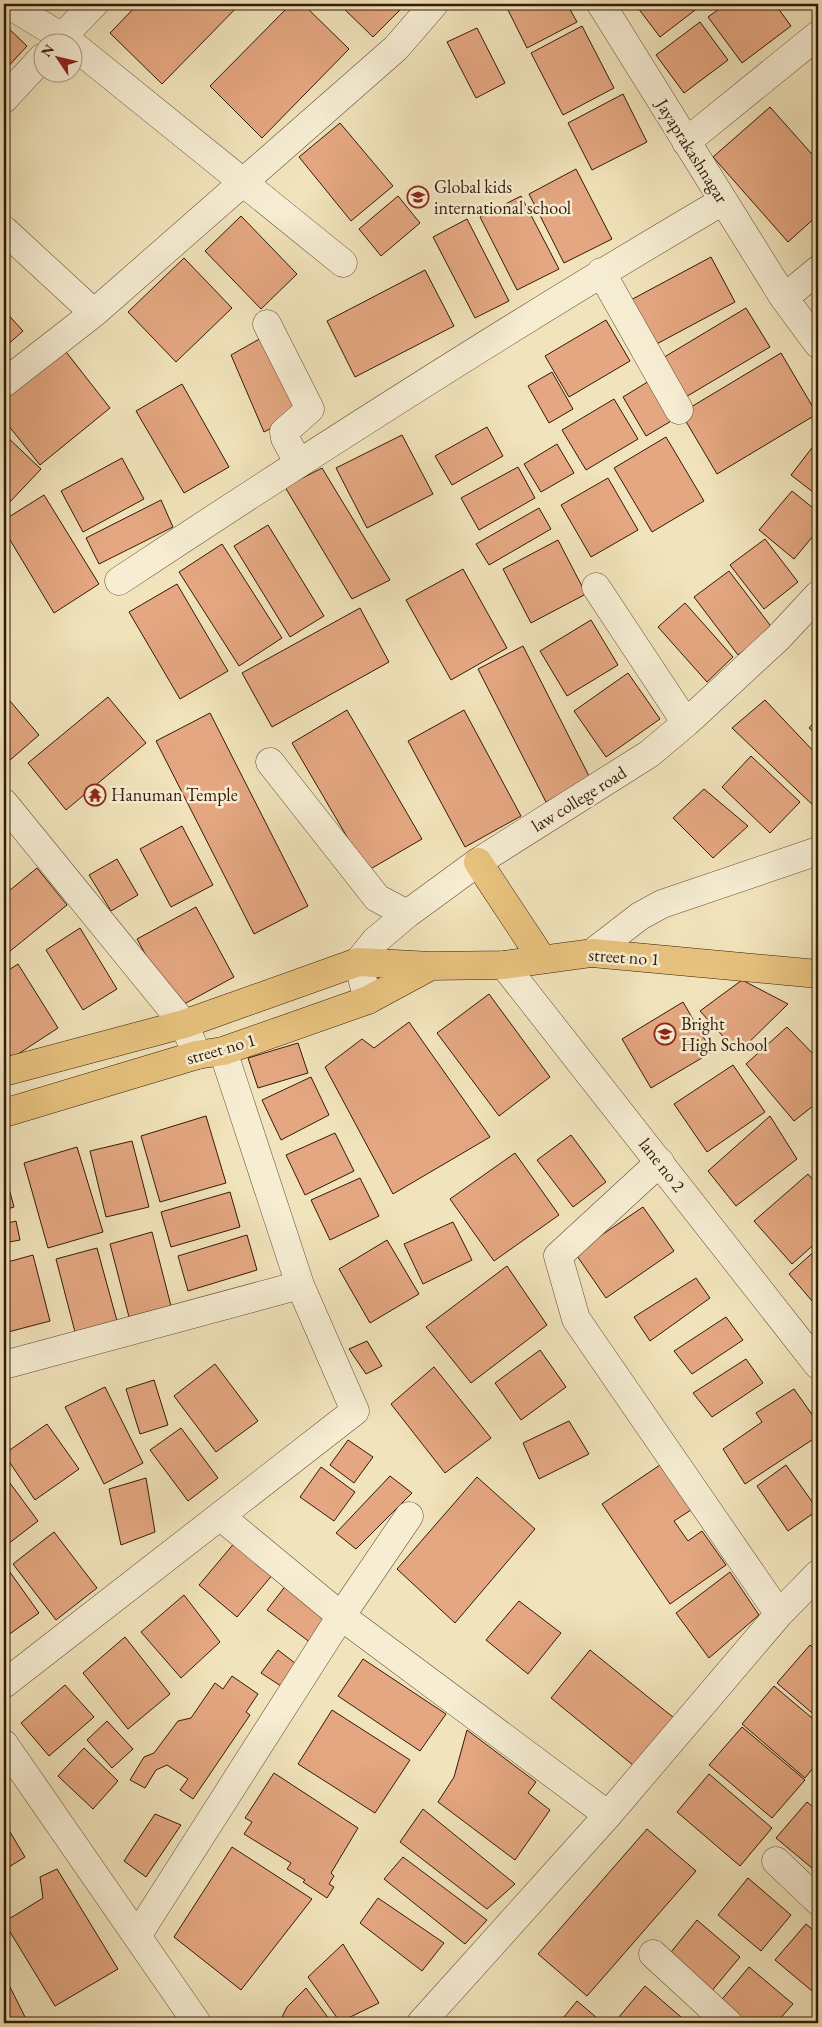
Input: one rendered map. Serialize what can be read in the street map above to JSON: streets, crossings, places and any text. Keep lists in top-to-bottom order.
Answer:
{
  "streets": {
    "main road": ["street no 1"],
    "street": ["Jayaprakashnagar", "law college road", "lane no 2"]
  },
  "crossings": [
    ["law college road", "street no 1"],
    ["street no 1", "lane no 2"]
  ],
  "places": {
    "school or university": ["Global kids international school", "Bright High School"],
    "temple": ["Hanuman Temple"]
  },
  "north": "top left"
}
